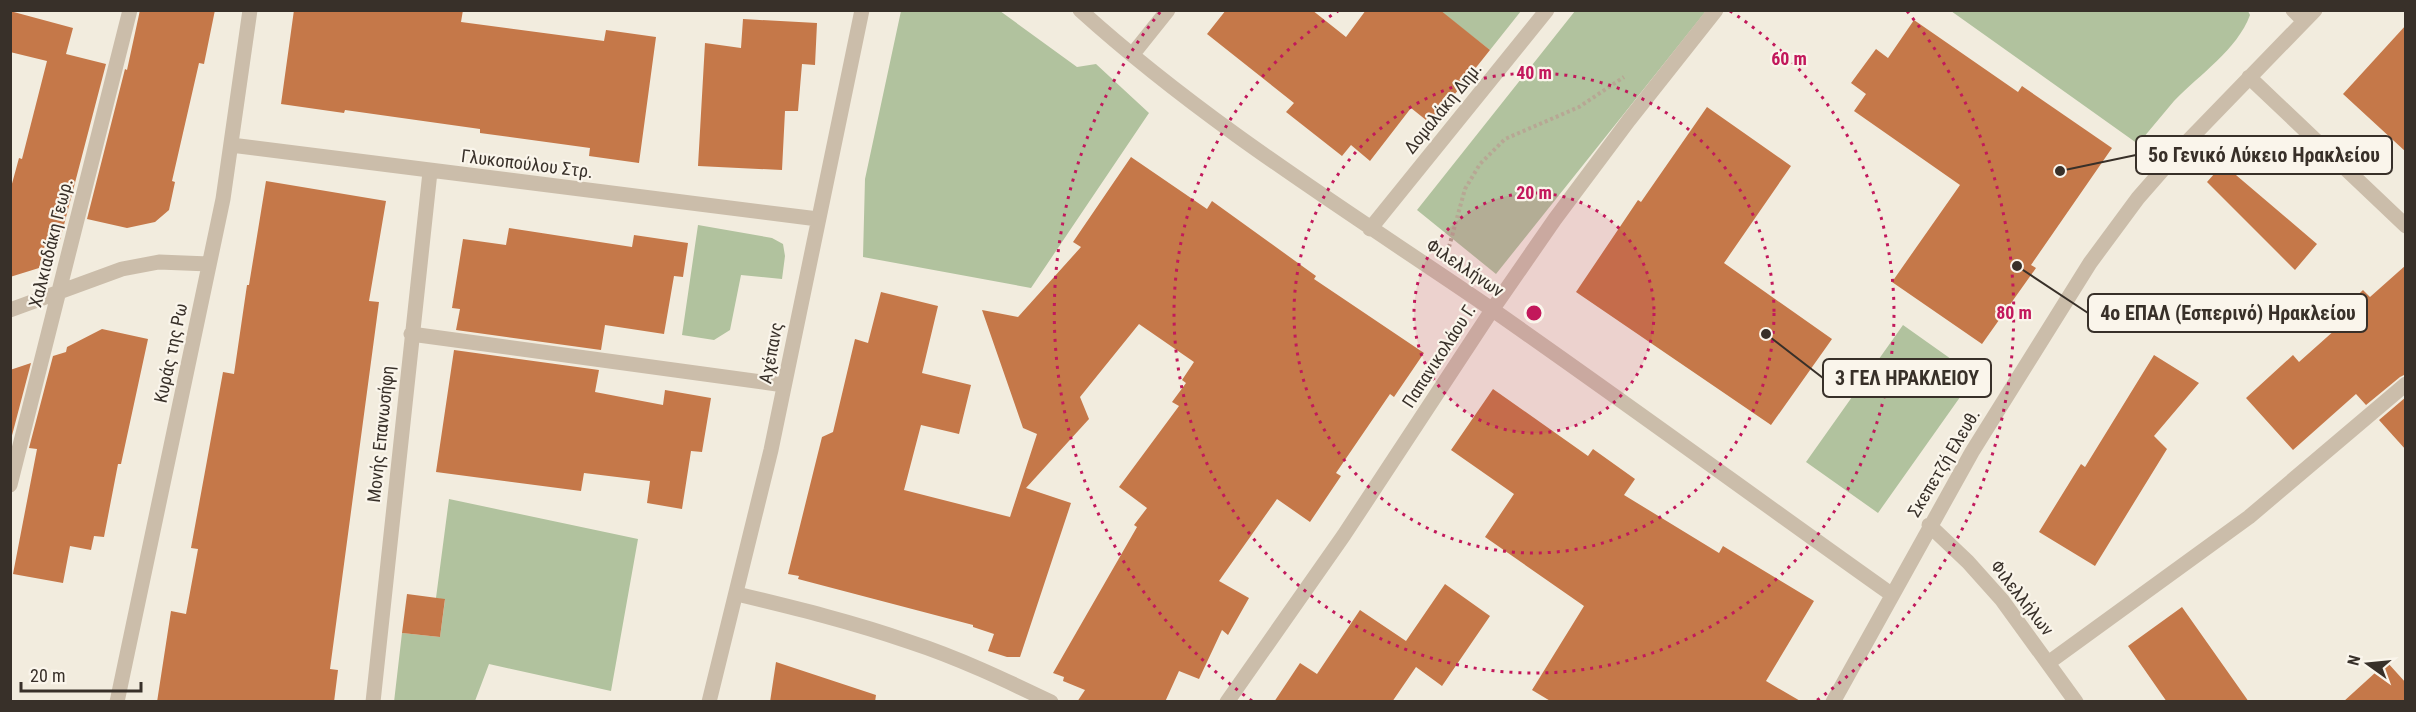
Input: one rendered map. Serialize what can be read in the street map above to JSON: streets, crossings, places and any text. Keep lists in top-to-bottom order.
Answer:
{
  "streets": {
    "street": [
      "Δομαλάκη Δημ.",
      "Γλυκοπούλου Στρ.",
      "Χαλκιαδάκη Γεωρ.",
      "Φιλελλήνων",
      "Κυράς της Ρω",
      "Αχέπανς",
      "Παπανικολάου Γ.",
      "Μονής Επανωσήφη",
      "Σκεπετζή Ελευθ.",
      "Φιλελλήλων"
    ]
  },
  "crossings": [
    ["Δομαλάκη Δημ.", "Φιλελλήνων"],
    ["Γλυκοπούλου Στρ.", "Κυράς της Ρω"],
    ["Γλυκοπούλου Στρ.", "Αχέπανς"],
    ["Γλυκοπούλου Στρ.", "Μονής Επανωσήφη"],
    ["Φιλελλήνων", "Παπανικολάου Γ."],
    ["Φιλελλήνων", "Σκεπετζή Ελευθ."],
    ["Σκεπετζή Ελευθ.", "Φιλελλήλων"]
  ],
  "places": ["5ο Γενικό Λύκειο Ηρακλείου", "4o ΕΠΑΛ (Εσπερινό) Ηρακλείου", "3 ΓΕΛ ΗΡΑΚΛΕΙΟΥ"],
  "scale_bar": "20 m",
  "north": "left",
  "rings": [
    "60 m",
    "40 m",
    "20 m",
    "80 m"
  ]
}
